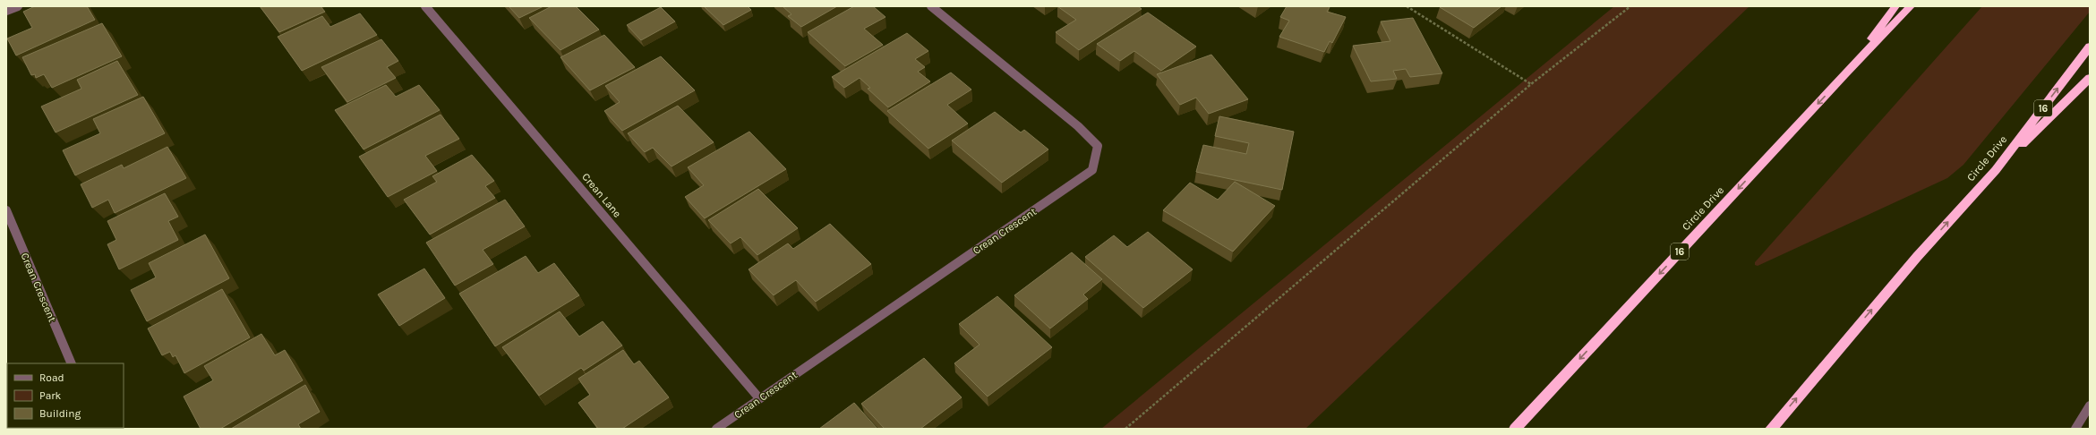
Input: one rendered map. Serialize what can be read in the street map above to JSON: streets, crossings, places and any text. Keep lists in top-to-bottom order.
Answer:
{
  "streets": {
    "highway": ["16", "Circle Drive"],
    "street": ["Crean Lane", "Crean Crescent"]
  },
  "crossings": [
    ["Crean Lane", "Crean Crescent"]
  ],
  "legend": ["Road", "Park", "Building"]
}
